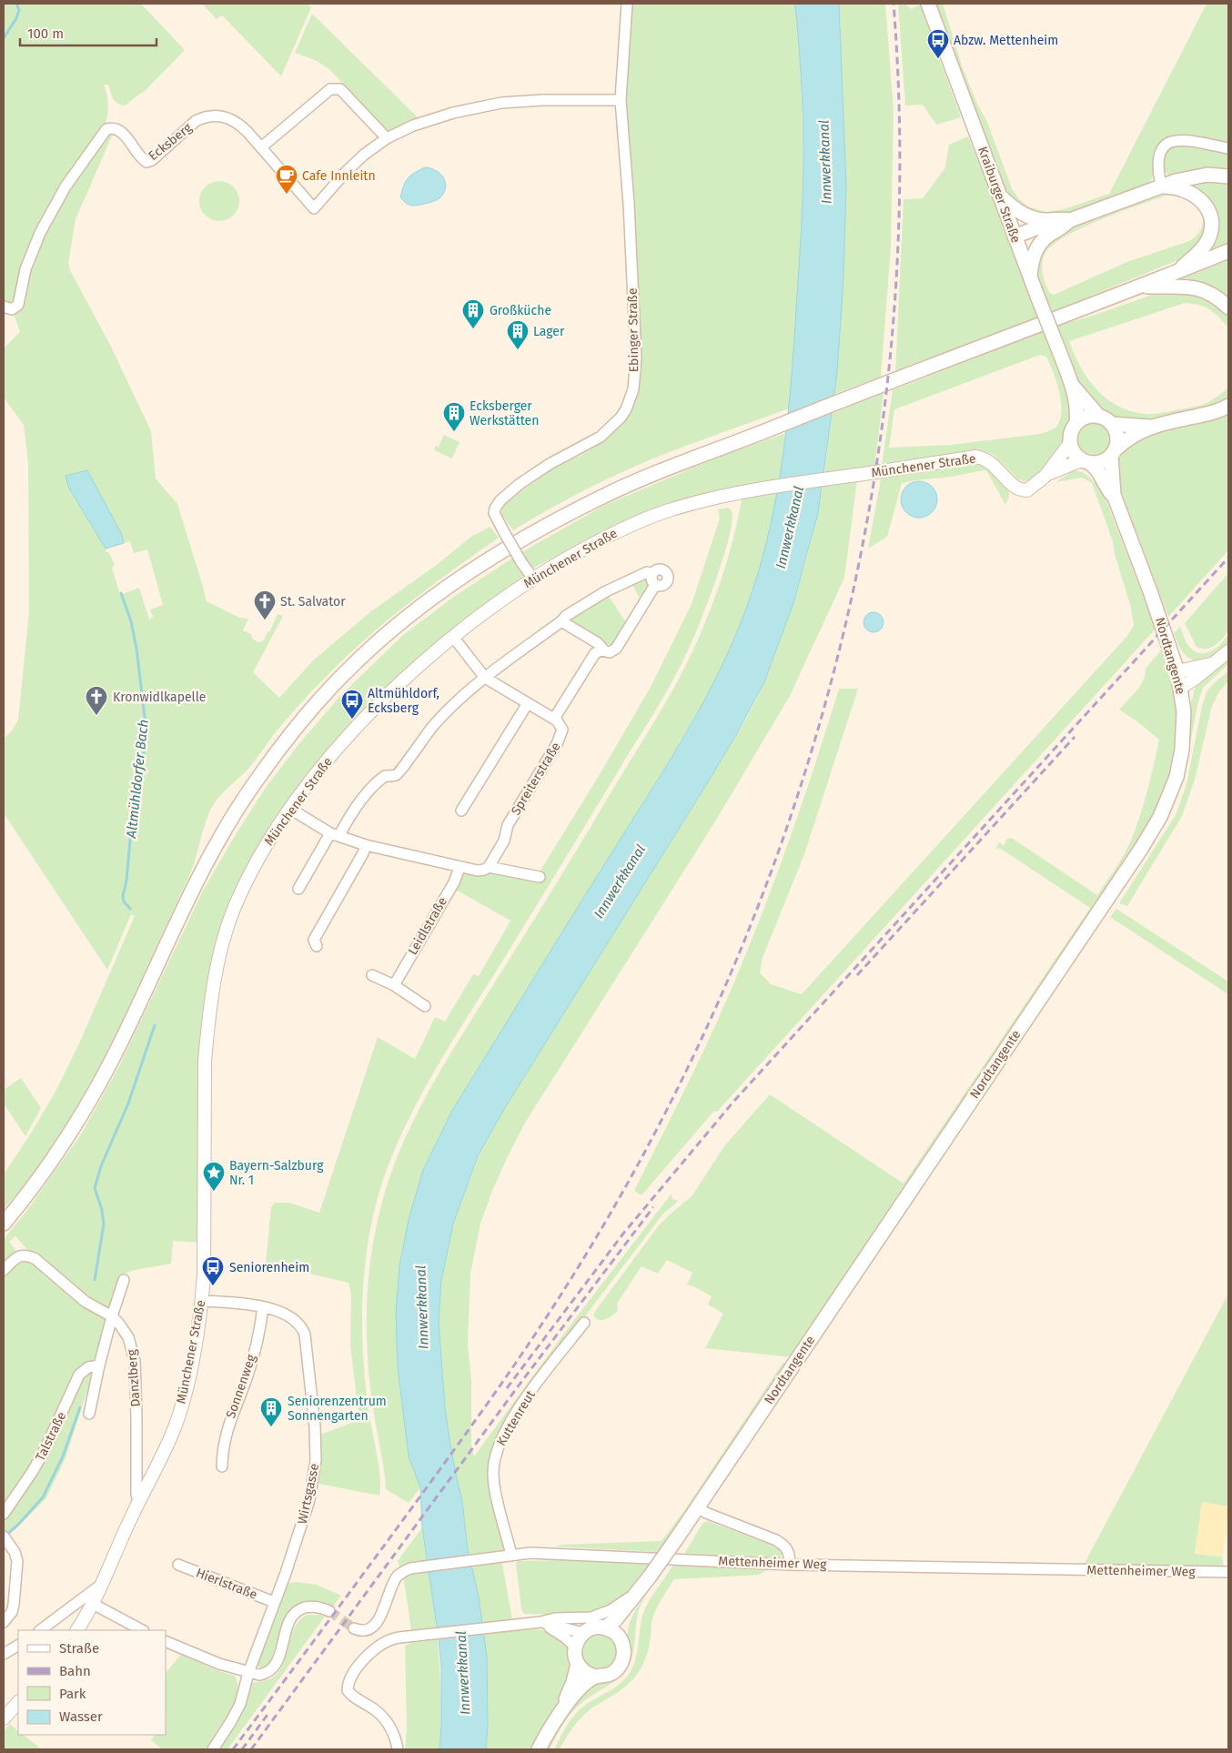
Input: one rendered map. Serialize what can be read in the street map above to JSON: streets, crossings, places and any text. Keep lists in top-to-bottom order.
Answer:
{
  "streets": {
    "main road": ["Kraiburger Straße", "Nordtangente"],
    "street": [
      "Ecksberg",
      "Ebinger Straße",
      "Münchener Straße",
      "Spreiterstraße",
      "Leidlstraße",
      "Danzlberg",
      "Sonnenweg",
      "Kuttenreut",
      "Talstraße",
      "Wirtsgasse",
      "Mettenheimer Weg",
      "Hierlstraße"
    ]
  },
  "crossings": [
    ["Kraiburger Straße", "Münchener Straße"],
    ["Kraiburger Straße", "Nordtangente"],
    ["Ebinger Straße", "Münchener Straße"],
    ["Münchener Straße", "Nordtangente"],
    ["Münchener Straße", "Danzlberg"],
    ["Münchener Straße", "Wirtsgasse"],
    ["Sonnenweg", "Wirtsgasse"],
    ["Kuttenreut", "Mettenheimer Weg"],
    ["Wirtsgasse", "Hierlstraße"]
  ],
  "water": ["Innwerkkanal", "Altmühldorfer Bach"],
  "places": {
    "bus stop": ["Abzw. Mettenheim", "Altmühldorf, Ecksberg", "Seniorenheim"],
    "cafe": ["Cafe Innleitn"],
    "building": [
      "Großküche",
      "Lager",
      "Ecksberger Werkstätten",
      "Seniorenzentrum Sonnengarten"
    ],
    "church": ["St. Salvator", "Kronwidlkapelle"],
    "place": ["Bayern-Salzburg Nr. 1"]
  },
  "legend": [
    "Straße",
    "Bahn",
    "Park",
    "Wasser"
  ],
  "scale_bar": "100 m"
}
